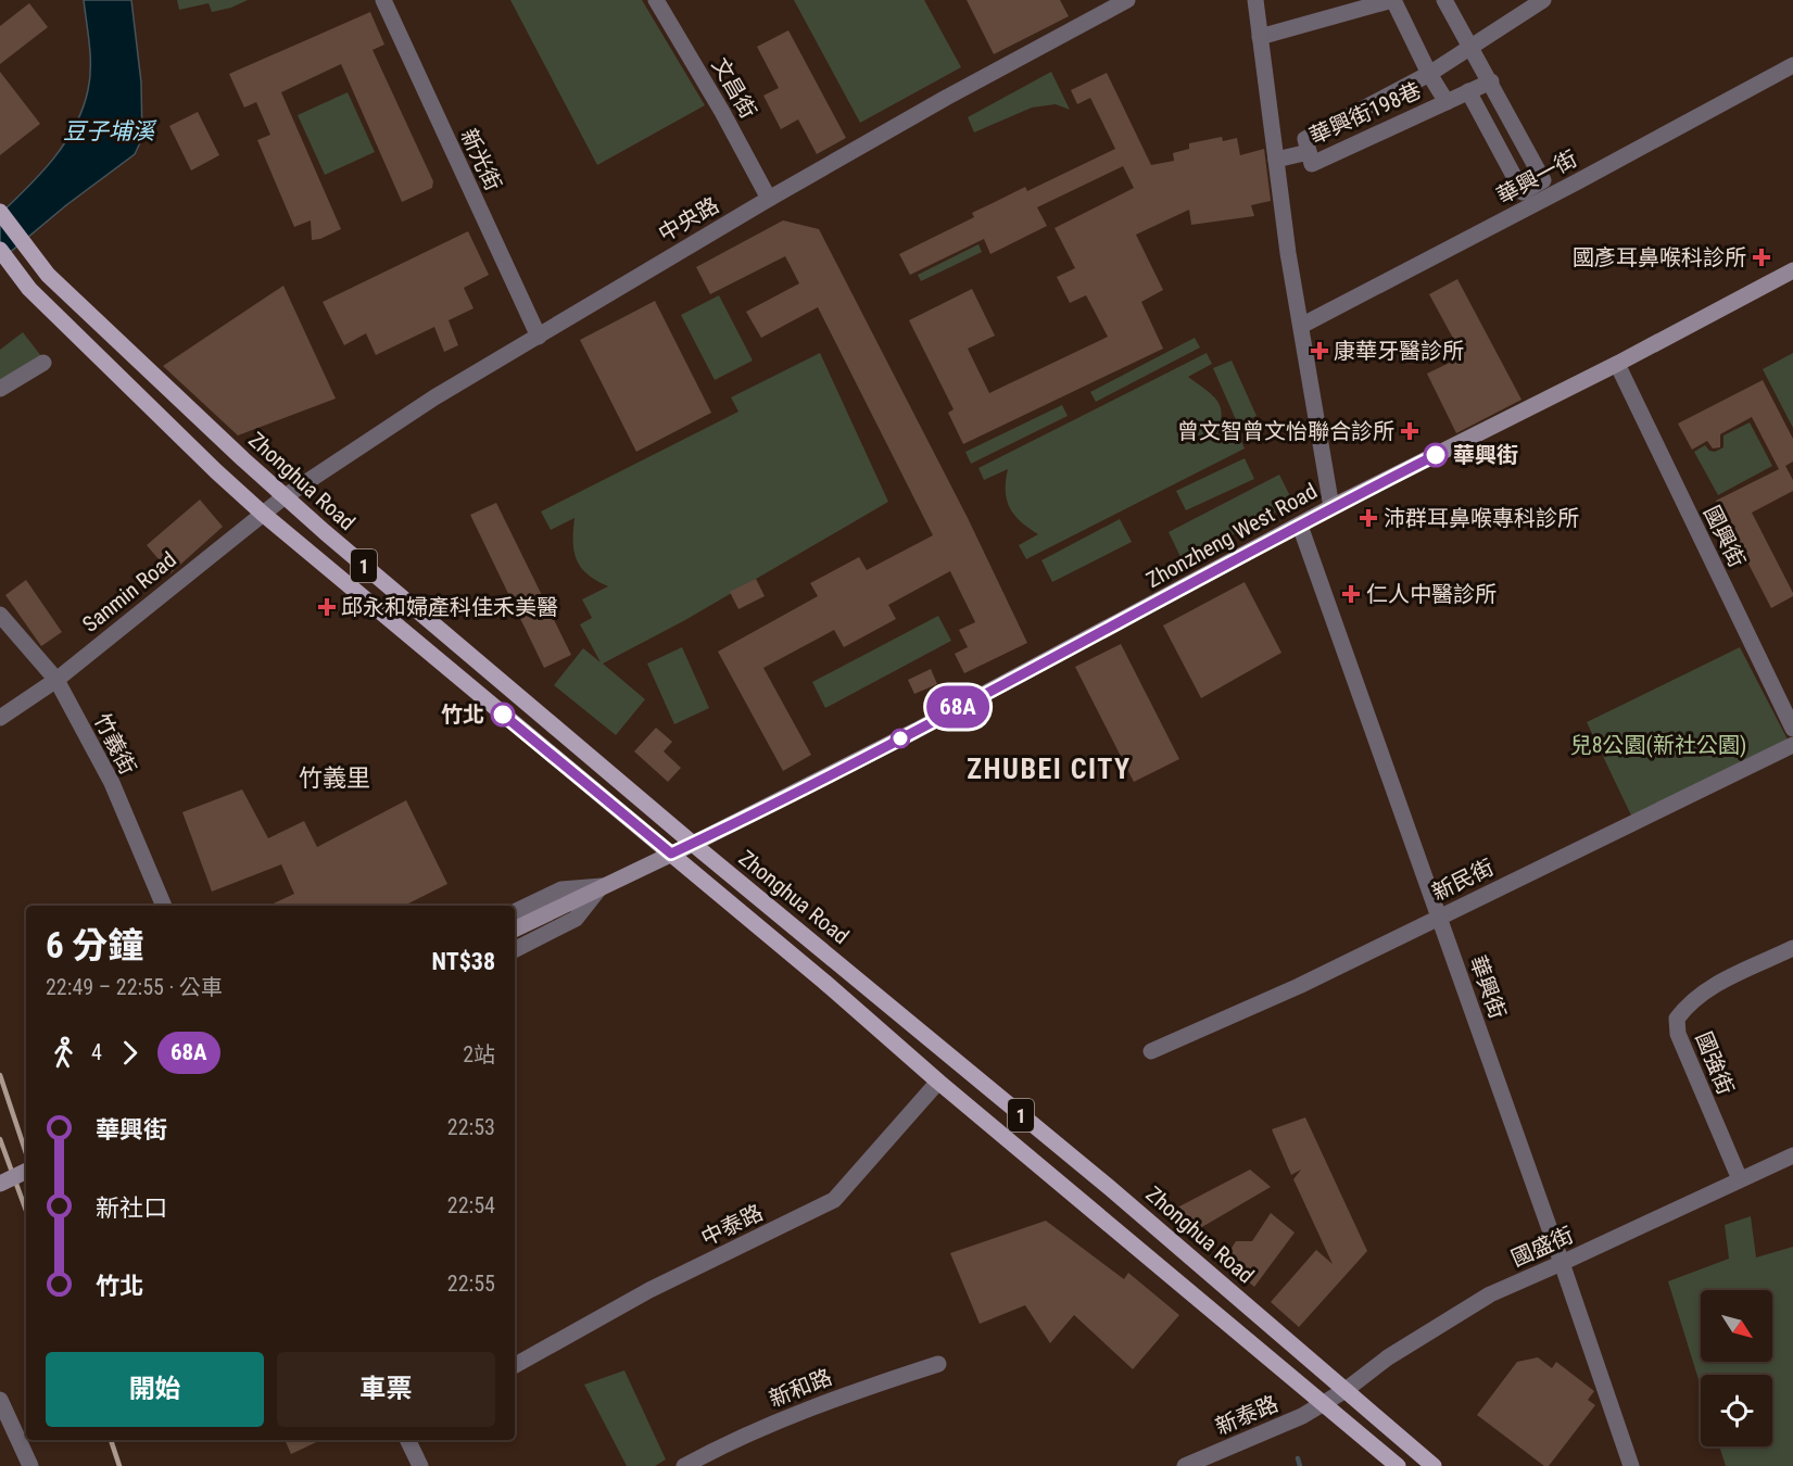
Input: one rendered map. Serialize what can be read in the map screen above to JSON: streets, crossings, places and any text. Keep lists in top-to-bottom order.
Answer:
{
  "streets": {
    "main road": ["Zhonghua Road", "Zhonzheng West Road", "1"],
    "street": [
      "文昌街",
      "華興街198巷",
      "新光街",
      "華興一街",
      "中央路",
      "國興街",
      "Sanmin Road",
      "竹義街",
      "新民街",
      "華興街",
      "國強街",
      "中泰路",
      "國盛街",
      "新和路",
      "新泰路"
    ]
  },
  "crossings": [
    ["文昌街", "中央路"],
    ["新光街", "中央路"],
    ["中央路", "Zhonghua Road"],
    ["中央路", "Sanmin Road"],
    ["Zhonghua Road", "Zhonzheng West Road"],
    ["Zhonghua Road", "Sanmin Road"],
    ["Zhonghua Road", "國盛街"],
    ["Zhonzheng West Road", "國興街"],
    ["Zhonzheng West Road", "1"],
    ["Zhonzheng West Road", "華興街"],
    ["1", "Sanmin Road"],
    ["1", "中泰路"],
    ["1", "國盛街"],
    ["1", "新泰路"],
    ["Sanmin Road", "竹義街"],
    ["新民街", "華興街"],
    ["華興街", "國盛街"],
    ["國強街", "國盛街"],
    ["國盛街", "新泰路"]
  ],
  "districts": ["ZHUBEI CITY", "竹義里"],
  "water": ["豆子埔溪"],
  "parks": ["兒8公園(新社公園)"],
  "places": {
    "health": [
      "國彥耳鼻喉科診所",
      "康華牙醫診所",
      "曾文智曾文怡聯合診所",
      "沛群耳鼻喉專科診所",
      "仁人中醫診所",
      "邱永和婦產科佳禾美醫"
    ],
    "other": ["華興街", "竹北"]
  },
  "lines": ["bus line 68A"],
  "north": "bottom right",
  "page": {
    "on_map": "68A",
    "heading": ["6 分鐘", "22:49 – 22:55 · 公車", "NT$38"],
    "legs": ["4", "68A", "2站"],
    "list": [
      {
        "name": "華興街",
        "value": "22:53"
      },
      {
        "name": "新社口",
        "value": "22:54"
      },
      {
        "name": "竹北",
        "value": "22:55"
      }
    ],
    "buttons": ["開始", "車票"]
  }
}
